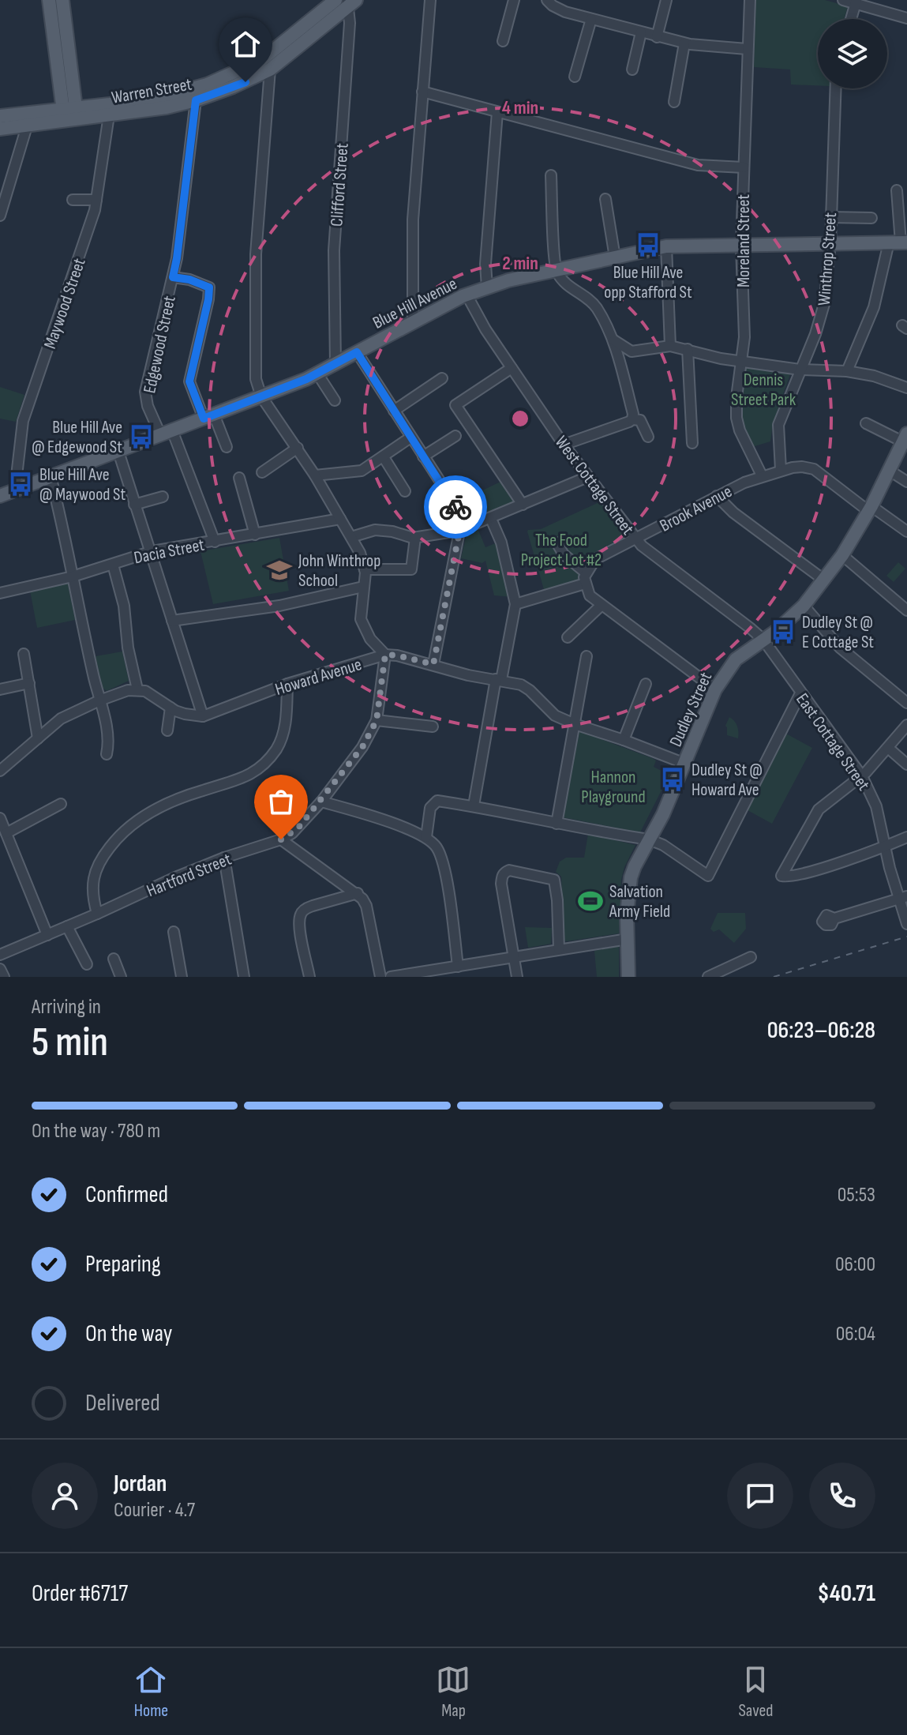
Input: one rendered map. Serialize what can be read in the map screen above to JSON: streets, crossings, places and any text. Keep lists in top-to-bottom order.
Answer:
{
  "streets": {
    "main road": ["Warren Street", "Blue Hill Avenue", "Dudley Street"],
    "street": [
      "Clifford Street",
      "Moreland Street",
      "Winthrop Street",
      "Maywood Street",
      "Edgewood Street",
      "West Cottage Street",
      "Brook Avenue",
      "Dacia Street",
      "Howard Avenue",
      "East Cottage Street",
      "Hartford Street"
    ]
  },
  "crossings": [
    ["Warren Street", "Clifford Street"],
    ["Warren Street", "Maywood Street"],
    ["Warren Street", "Edgewood Street"],
    ["Clifford Street", "Blue Hill Avenue"],
    ["Moreland Street", "Blue Hill Avenue"],
    ["Moreland Street", "Brook Avenue"],
    ["Winthrop Street", "Blue Hill Avenue"],
    ["Winthrop Street", "Brook Avenue"],
    ["Blue Hill Avenue", "Maywood Street"],
    ["Blue Hill Avenue", "Edgewood Street"],
    ["Blue Hill Avenue", "West Cottage Street"],
    ["Edgewood Street", "Dacia Street"],
    ["West Cottage Street", "Brook Avenue"],
    ["West Cottage Street", "Dudley Street"],
    ["West Cottage Street", "East Cottage Street"],
    ["Brook Avenue", "Dudley Street"],
    ["Howard Avenue", "Dudley Street"],
    ["Howard Avenue", "Hartford Street"],
    ["Dudley Street", "East Cottage Street"]
  ],
  "parks": ["Dennis Street Park", "The Food Project Lot #2", "Hannon Playground"],
  "places": {
    "bus stop": [
      "Blue Hill Ave opp Stafford St",
      "Blue Hill Ave @ Edgewood St",
      "Blue Hill Ave @ Maywood St",
      "Dudley St @ E Cottage St",
      "Dudley St @ Howard Ave"
    ],
    "school or university": ["John Winthrop School"],
    "sports": ["Salvation Army Field"]
  },
  "page": {
    "heading": ["5 min", "Arriving in", "06:23–06:28"],
    "panel": [
      "Jordan",
      "Courier · 4.7",
      "Order #6717",
      "$40.71"
    ],
    "bar": "On the way · 780 m",
    "list": [
      ["Confirmed", "05:53"],
      ["Preparing", "06:00"],
      ["On the way", "06:04"],
      "Delivered"
    ],
    "tabs": ["Home", "Map", "Saved"]
  },
  "rings": ["4 min", "2 min"]
}
